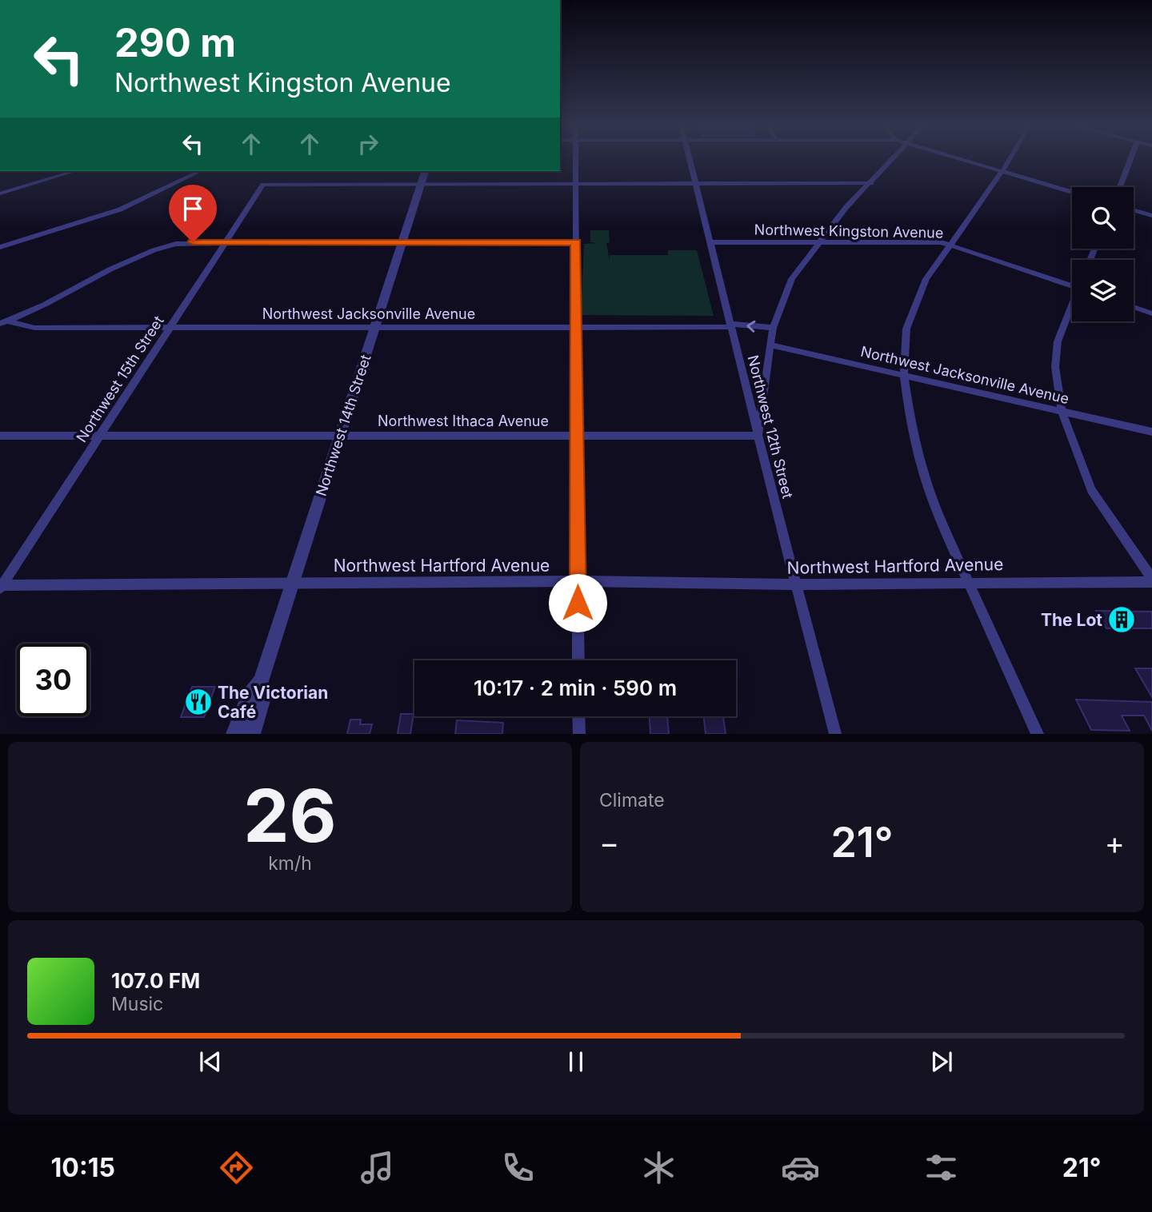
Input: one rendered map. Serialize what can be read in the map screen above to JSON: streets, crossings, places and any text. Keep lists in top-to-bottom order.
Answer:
{
  "streets": {
    "street": [
      "Northwest Kingston Avenue",
      "Northwest Jacksonville Avenue",
      "Northwest 15th Street",
      "Northwest Ithaca Avenue",
      "Northwest 14th Street",
      "Northwest 12th Street",
      "Northwest Hartford Avenue"
    ]
  },
  "crossings": [
    ["Northwest Kingston Avenue", "Northwest 12th Street"],
    ["Northwest Jacksonville Avenue", "Northwest 15th Street"],
    ["Northwest Jacksonville Avenue", "Northwest 14th Street"],
    ["Northwest Jacksonville Avenue", "Northwest 12th Street"],
    ["Northwest 15th Street", "Northwest Ithaca Avenue"],
    ["Northwest 15th Street", "Northwest 14th Street"],
    ["Northwest 15th Street", "Northwest Hartford Avenue"],
    ["Northwest Ithaca Avenue", "Northwest 14th Street"],
    ["Northwest Ithaca Avenue", "Northwest 12th Street"],
    ["Northwest 14th Street", "Northwest Hartford Avenue"],
    ["Northwest 12th Street", "Northwest Hartford Avenue"]
  ],
  "places": {
    "building": ["The Lot"],
    "restaurant": ["The Victorian Café"]
  },
  "page": {
    "turn": ["290 m", "Northwest Kingston Avenue"],
    "limit": "30",
    "trip": "10:17 · 2 min · 590 m",
    "tile": [
      ["26", "km/h"],
      "Climate"
    ],
    "heat": ["−", "21°", "+"],
    "song": ["107.0 FM", "Music"],
    "tabs": ["10:15", "21°"]
  }
}
